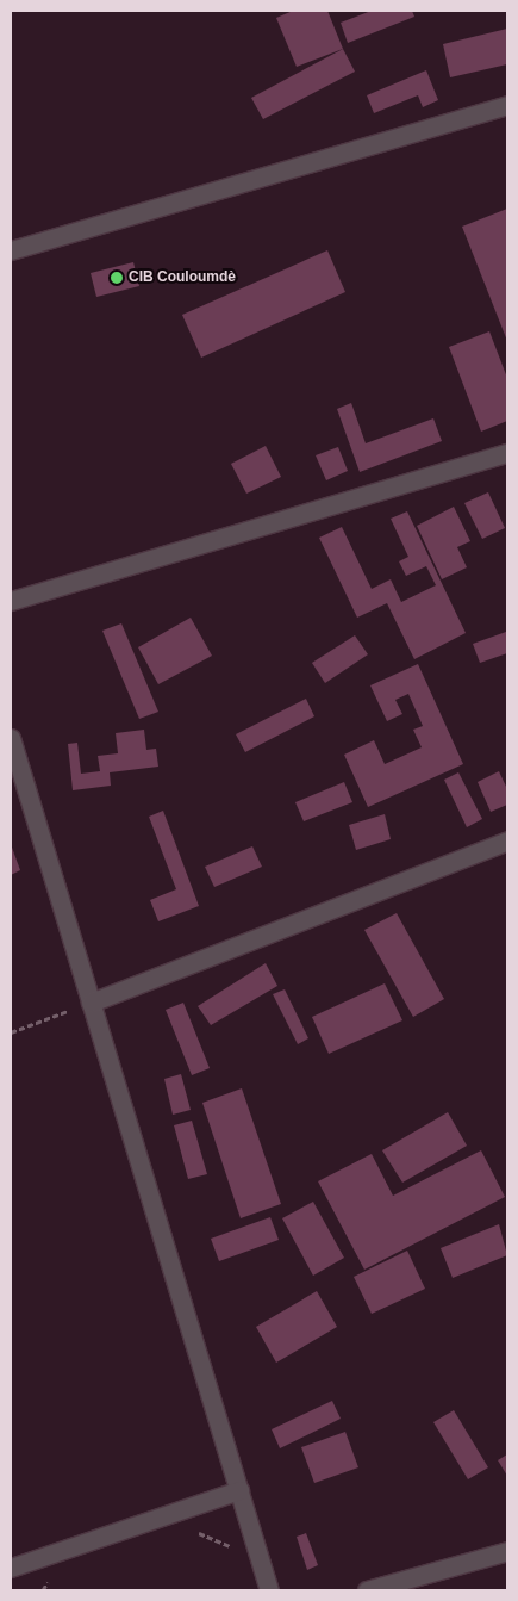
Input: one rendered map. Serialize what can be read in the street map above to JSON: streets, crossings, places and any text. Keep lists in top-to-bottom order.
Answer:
{
  "places": ["CIB Couloumdè"]
}
